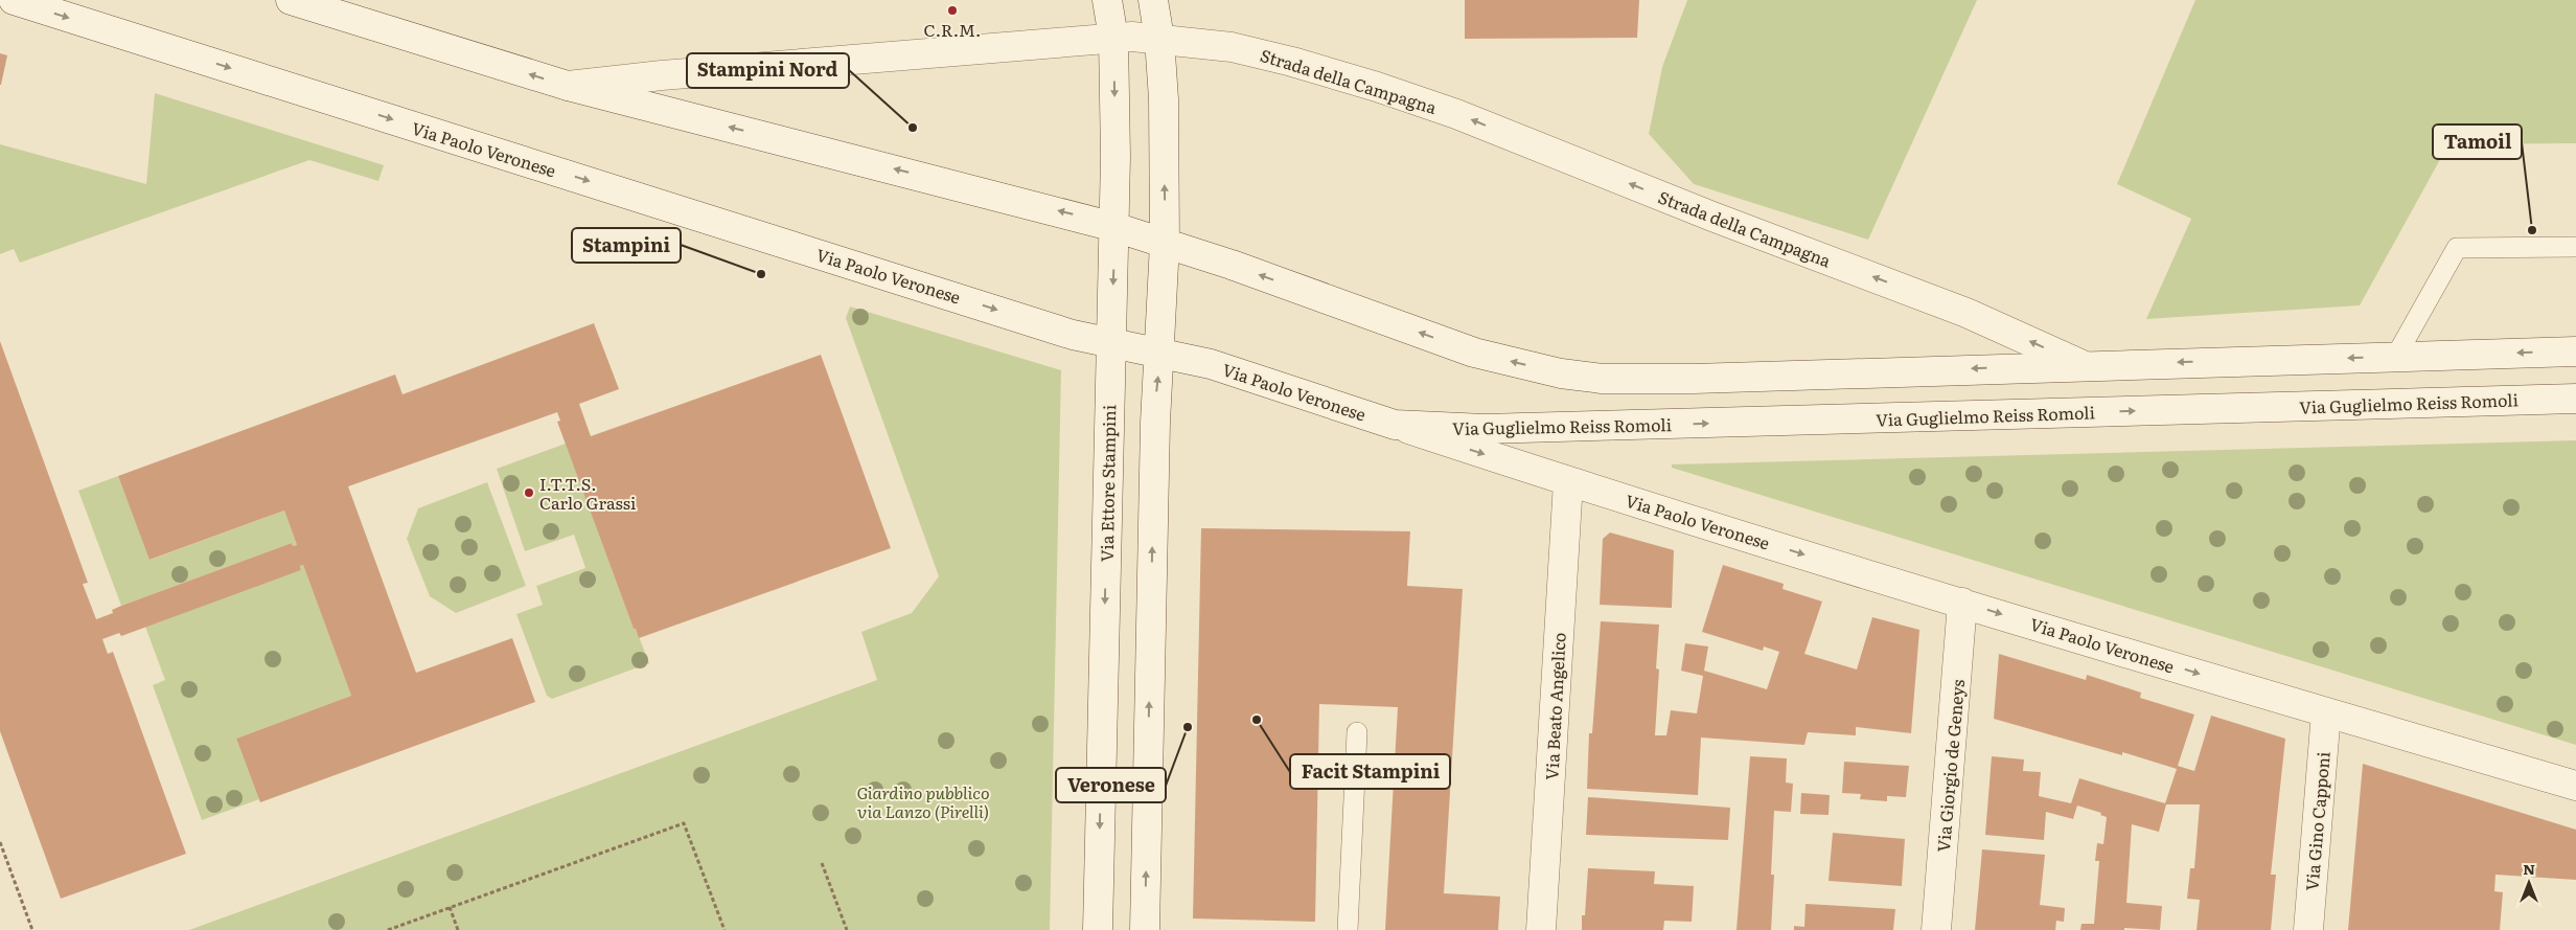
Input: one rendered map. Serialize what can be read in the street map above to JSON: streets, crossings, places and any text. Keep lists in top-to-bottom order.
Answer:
{
  "streets": {
    "main road": [
      "Strada della Campagna",
      "Via Paolo Veronese",
      "Via Guglielmo Reiss Romoli",
      "Via Ettore Stampini",
      "Via Beato Angelico",
      "Via Giorgio de Geneys",
      "Via Gino Capponi"
    ]
  },
  "crossings": [
    ["Strada della Campagna", "Via Ettore Stampini"],
    ["Via Paolo Veronese", "Via Guglielmo Reiss Romoli"],
    ["Via Paolo Veronese", "Via Ettore Stampini"],
    ["Via Paolo Veronese", "Via Beato Angelico"],
    ["Via Paolo Veronese", "Via Giorgio de Geneys"],
    ["Via Paolo Veronese", "Via Gino Capponi"]
  ],
  "parks": ["Giardino pubblico via Lanzo (Pirelli)"],
  "places": [
    "C.R.M.",
    "Stampini Nord",
    "Tamoil",
    "Stampini",
    "I.T.T.S. Carlo Grassi",
    "Facit Stampini",
    "Veronese"
  ],
  "north": "top"
}
